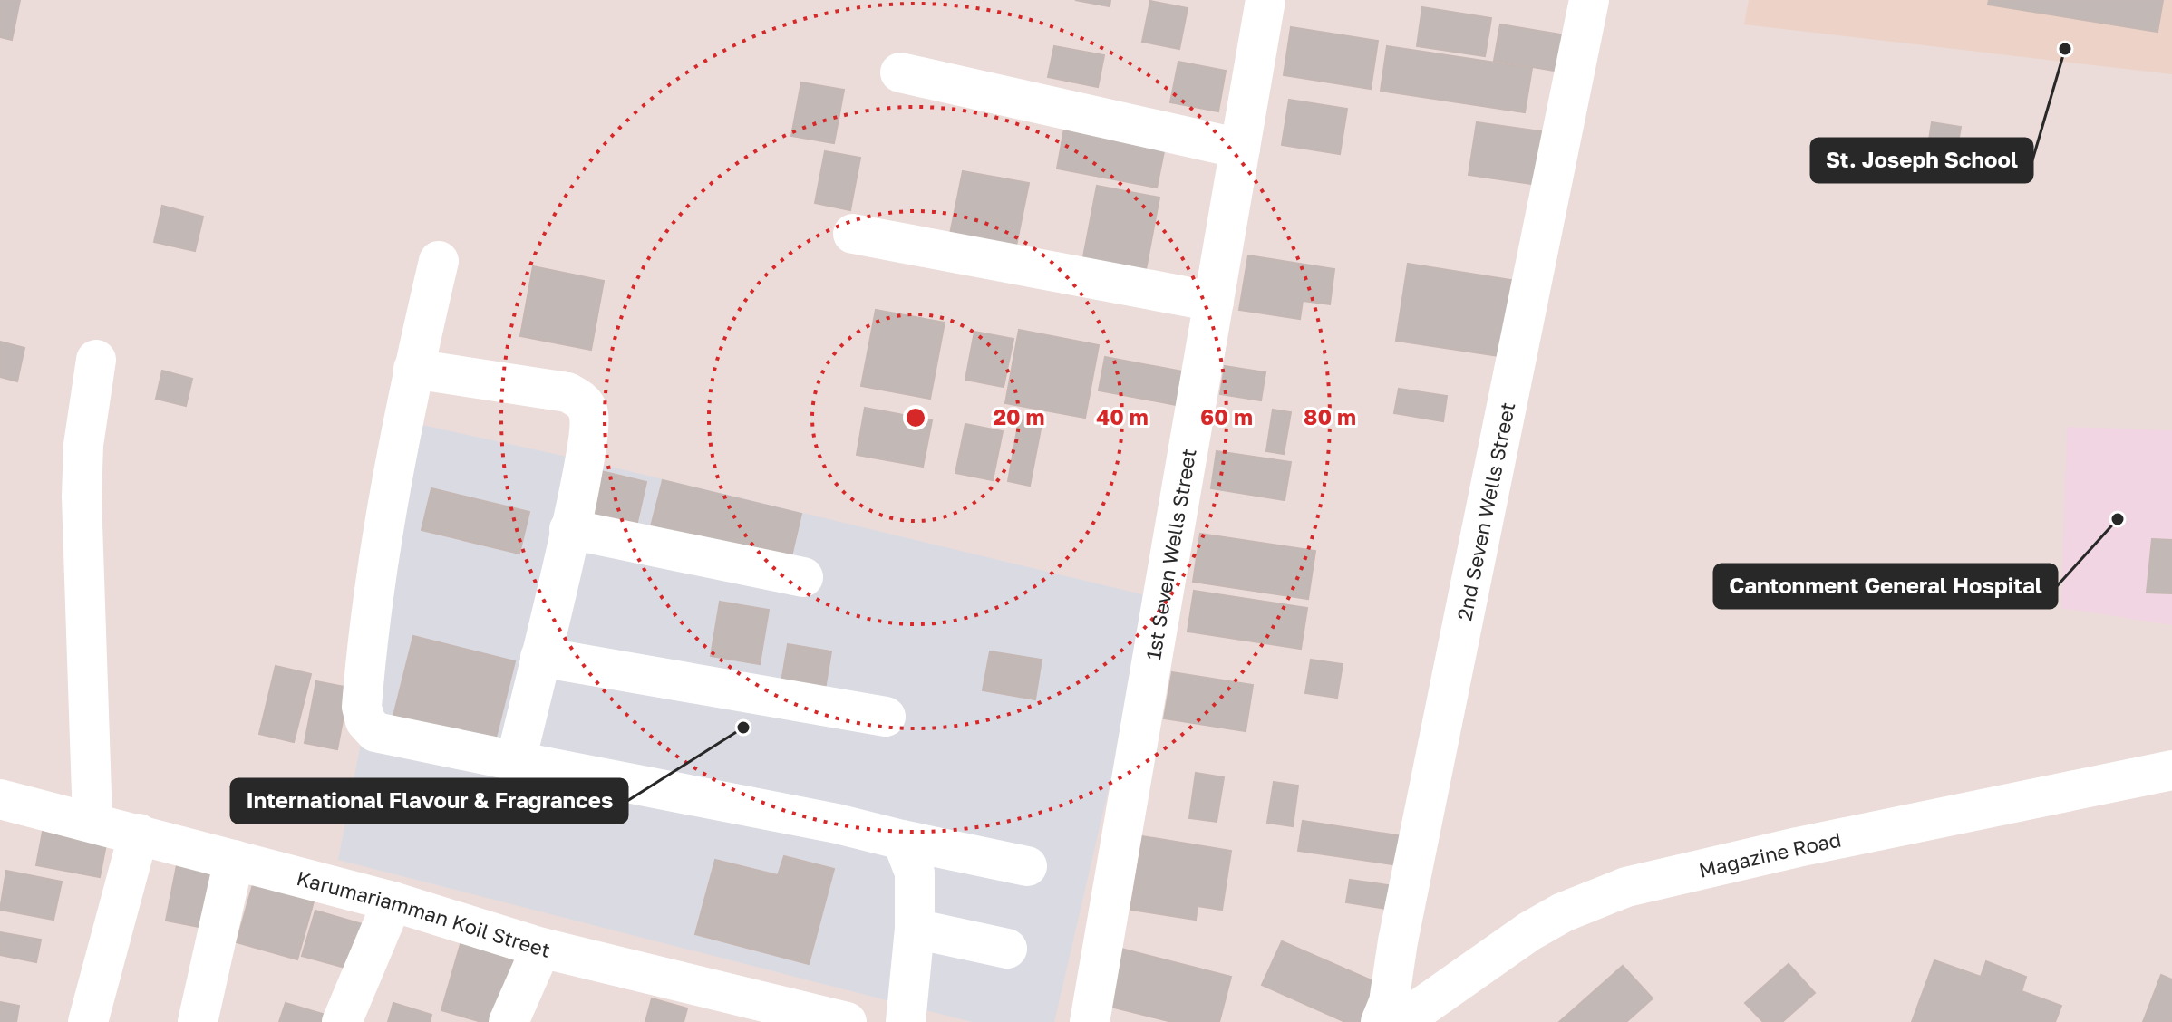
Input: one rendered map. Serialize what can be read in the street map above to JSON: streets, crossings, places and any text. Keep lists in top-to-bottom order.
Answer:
{
  "streets": {
    "street": [
      "2nd Seven Wells Street",
      "1st Seven Wells Street",
      "Magazine Road",
      "Karumariamman Koil Street"
    ]
  },
  "places": ["St. Joseph School", "Cantonment General Hospital", "International Flavour & Fragrances"],
  "rings": [
    "20 m",
    "40 m",
    "60 m",
    "80 m"
  ]
}
